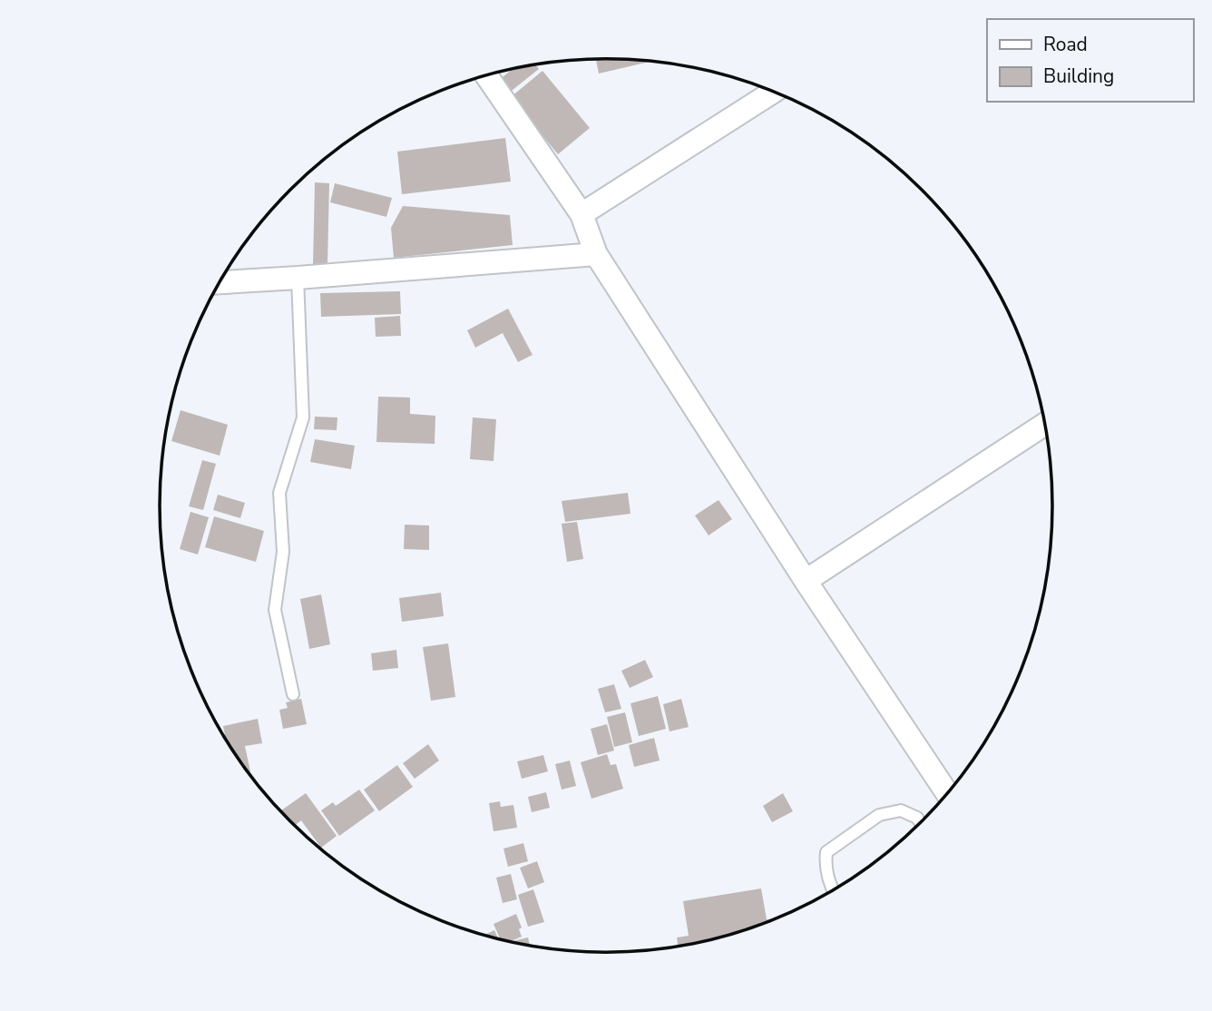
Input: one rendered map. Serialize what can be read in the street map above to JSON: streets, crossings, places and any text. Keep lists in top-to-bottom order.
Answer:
{
  "legend": ["Road", "Building"]
}
